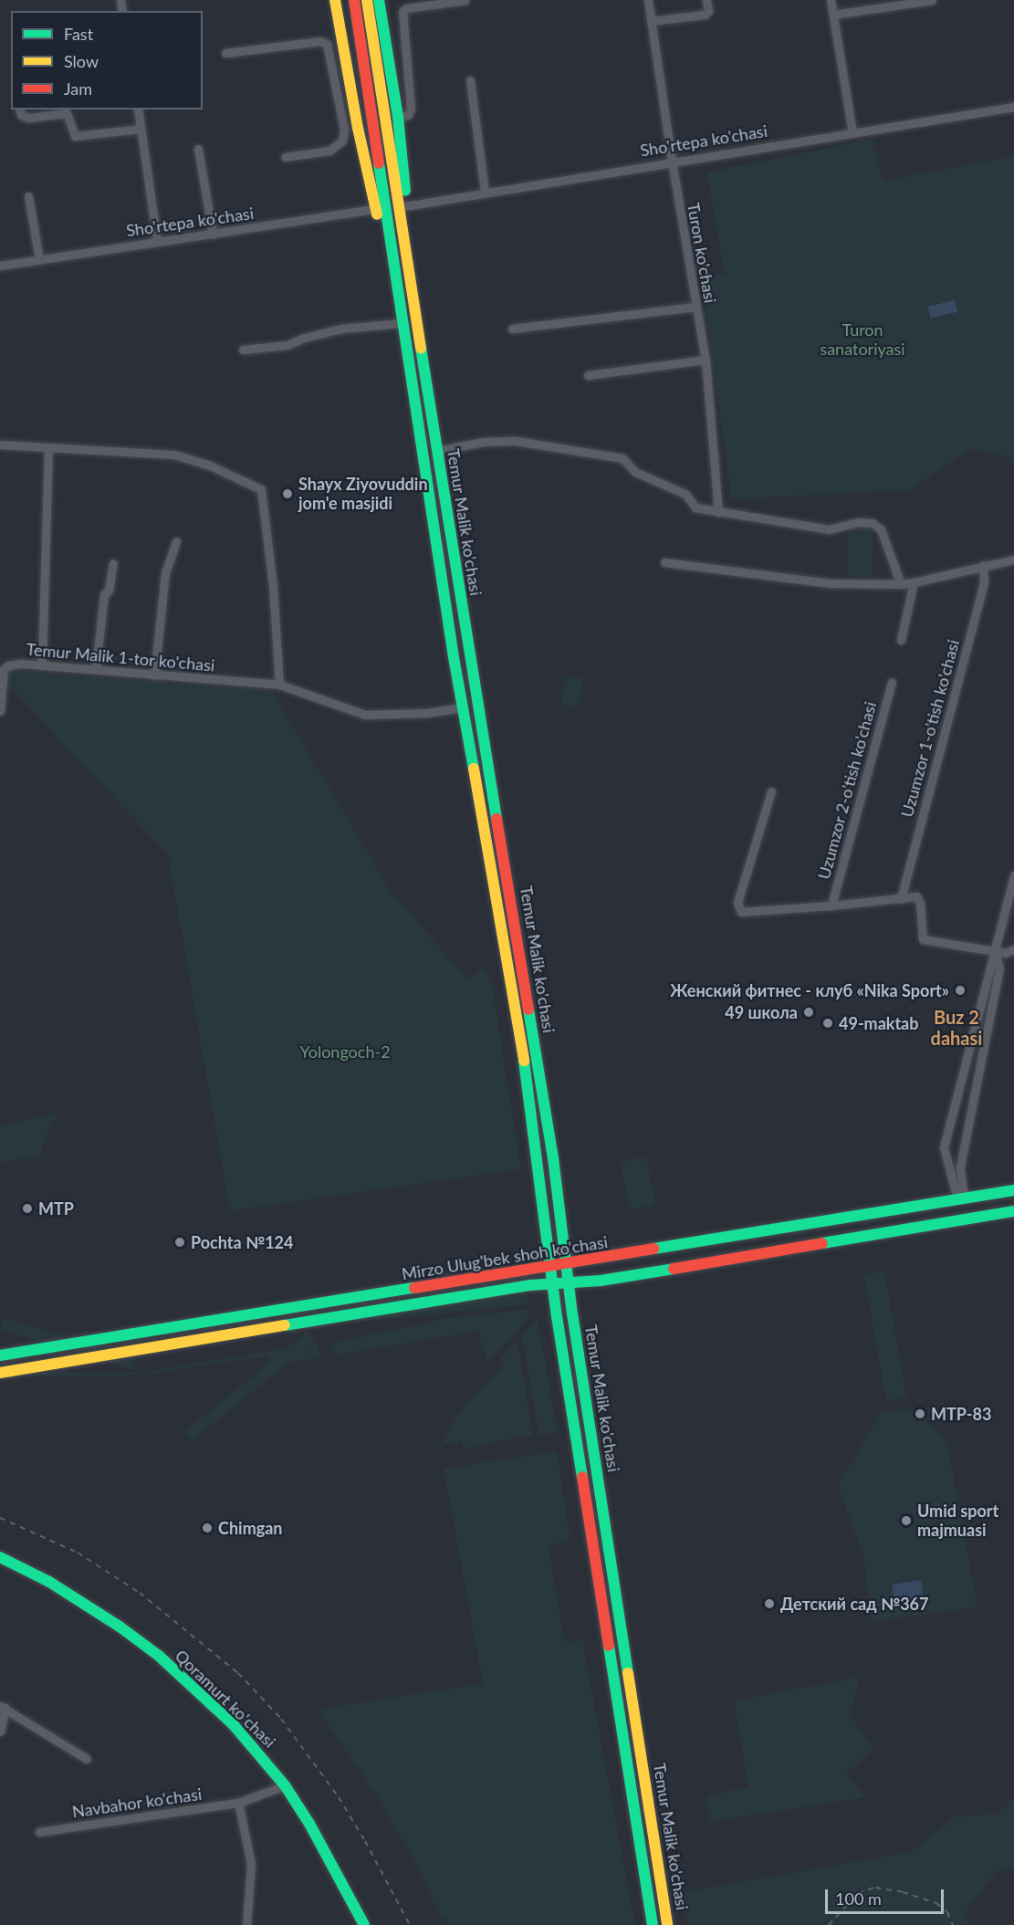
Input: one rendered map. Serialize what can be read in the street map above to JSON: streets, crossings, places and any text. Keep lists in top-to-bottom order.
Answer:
{
  "streets": {
    "main road": ["Temur Malik ko'chasi", "Mirzo Ulug'bek shoh ko'chasi", "Qoramurt koʻchasi"],
    "street": [
      "Sho'rtepa ko'chasi",
      "Turon ko'chasi",
      "Temur Malik 1-tor ko'chasi",
      "Uzumzor 1-o'tish ko'chasi",
      "Uzumzor 2-o'tish ko'chasi",
      "Navbahor ko'chasi"
    ]
  },
  "crossings": [
    ["Sho'rtepa ko'chasi", "Turon ko'chasi"],
    ["Sho'rtepa ko'chasi", "Temur Malik ko'chasi"],
    ["Temur Malik ko'chasi", "Temur Malik 1-tor ko'chasi"],
    ["Temur Malik ko'chasi", "Mirzo Ulug'bek shoh ko'chasi"],
    ["Qoramurt koʻchasi", "Navbahor ko'chasi"]
  ],
  "districts": ["Buz 2 dahasi"],
  "parks": ["Turon sanatoriyasi", "Yolongoch-2"],
  "places": [
    "Shayx Ziyovuddin jom'e masjidi",
    "Женский фитнес - клуб «Nika Sport»",
    "49 школа",
    "49-maktab",
    "MTP",
    "Pochta №124",
    "MTP-83",
    "Umid sport majmuasi",
    "Chimgan",
    "Детский сад №367"
  ],
  "legend": ["Fast", "Slow", "Jam"],
  "scale_bar": "100 m"
}
